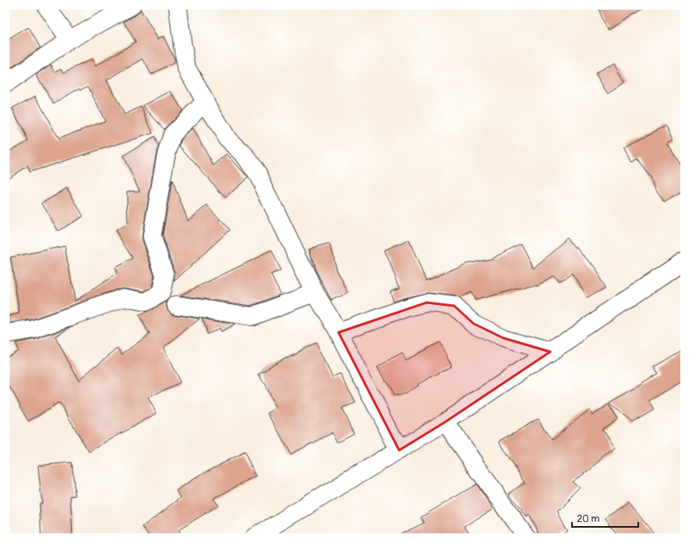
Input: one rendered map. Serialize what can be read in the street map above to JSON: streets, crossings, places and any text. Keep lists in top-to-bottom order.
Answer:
{
  "scale_bar": "20 m"
}
